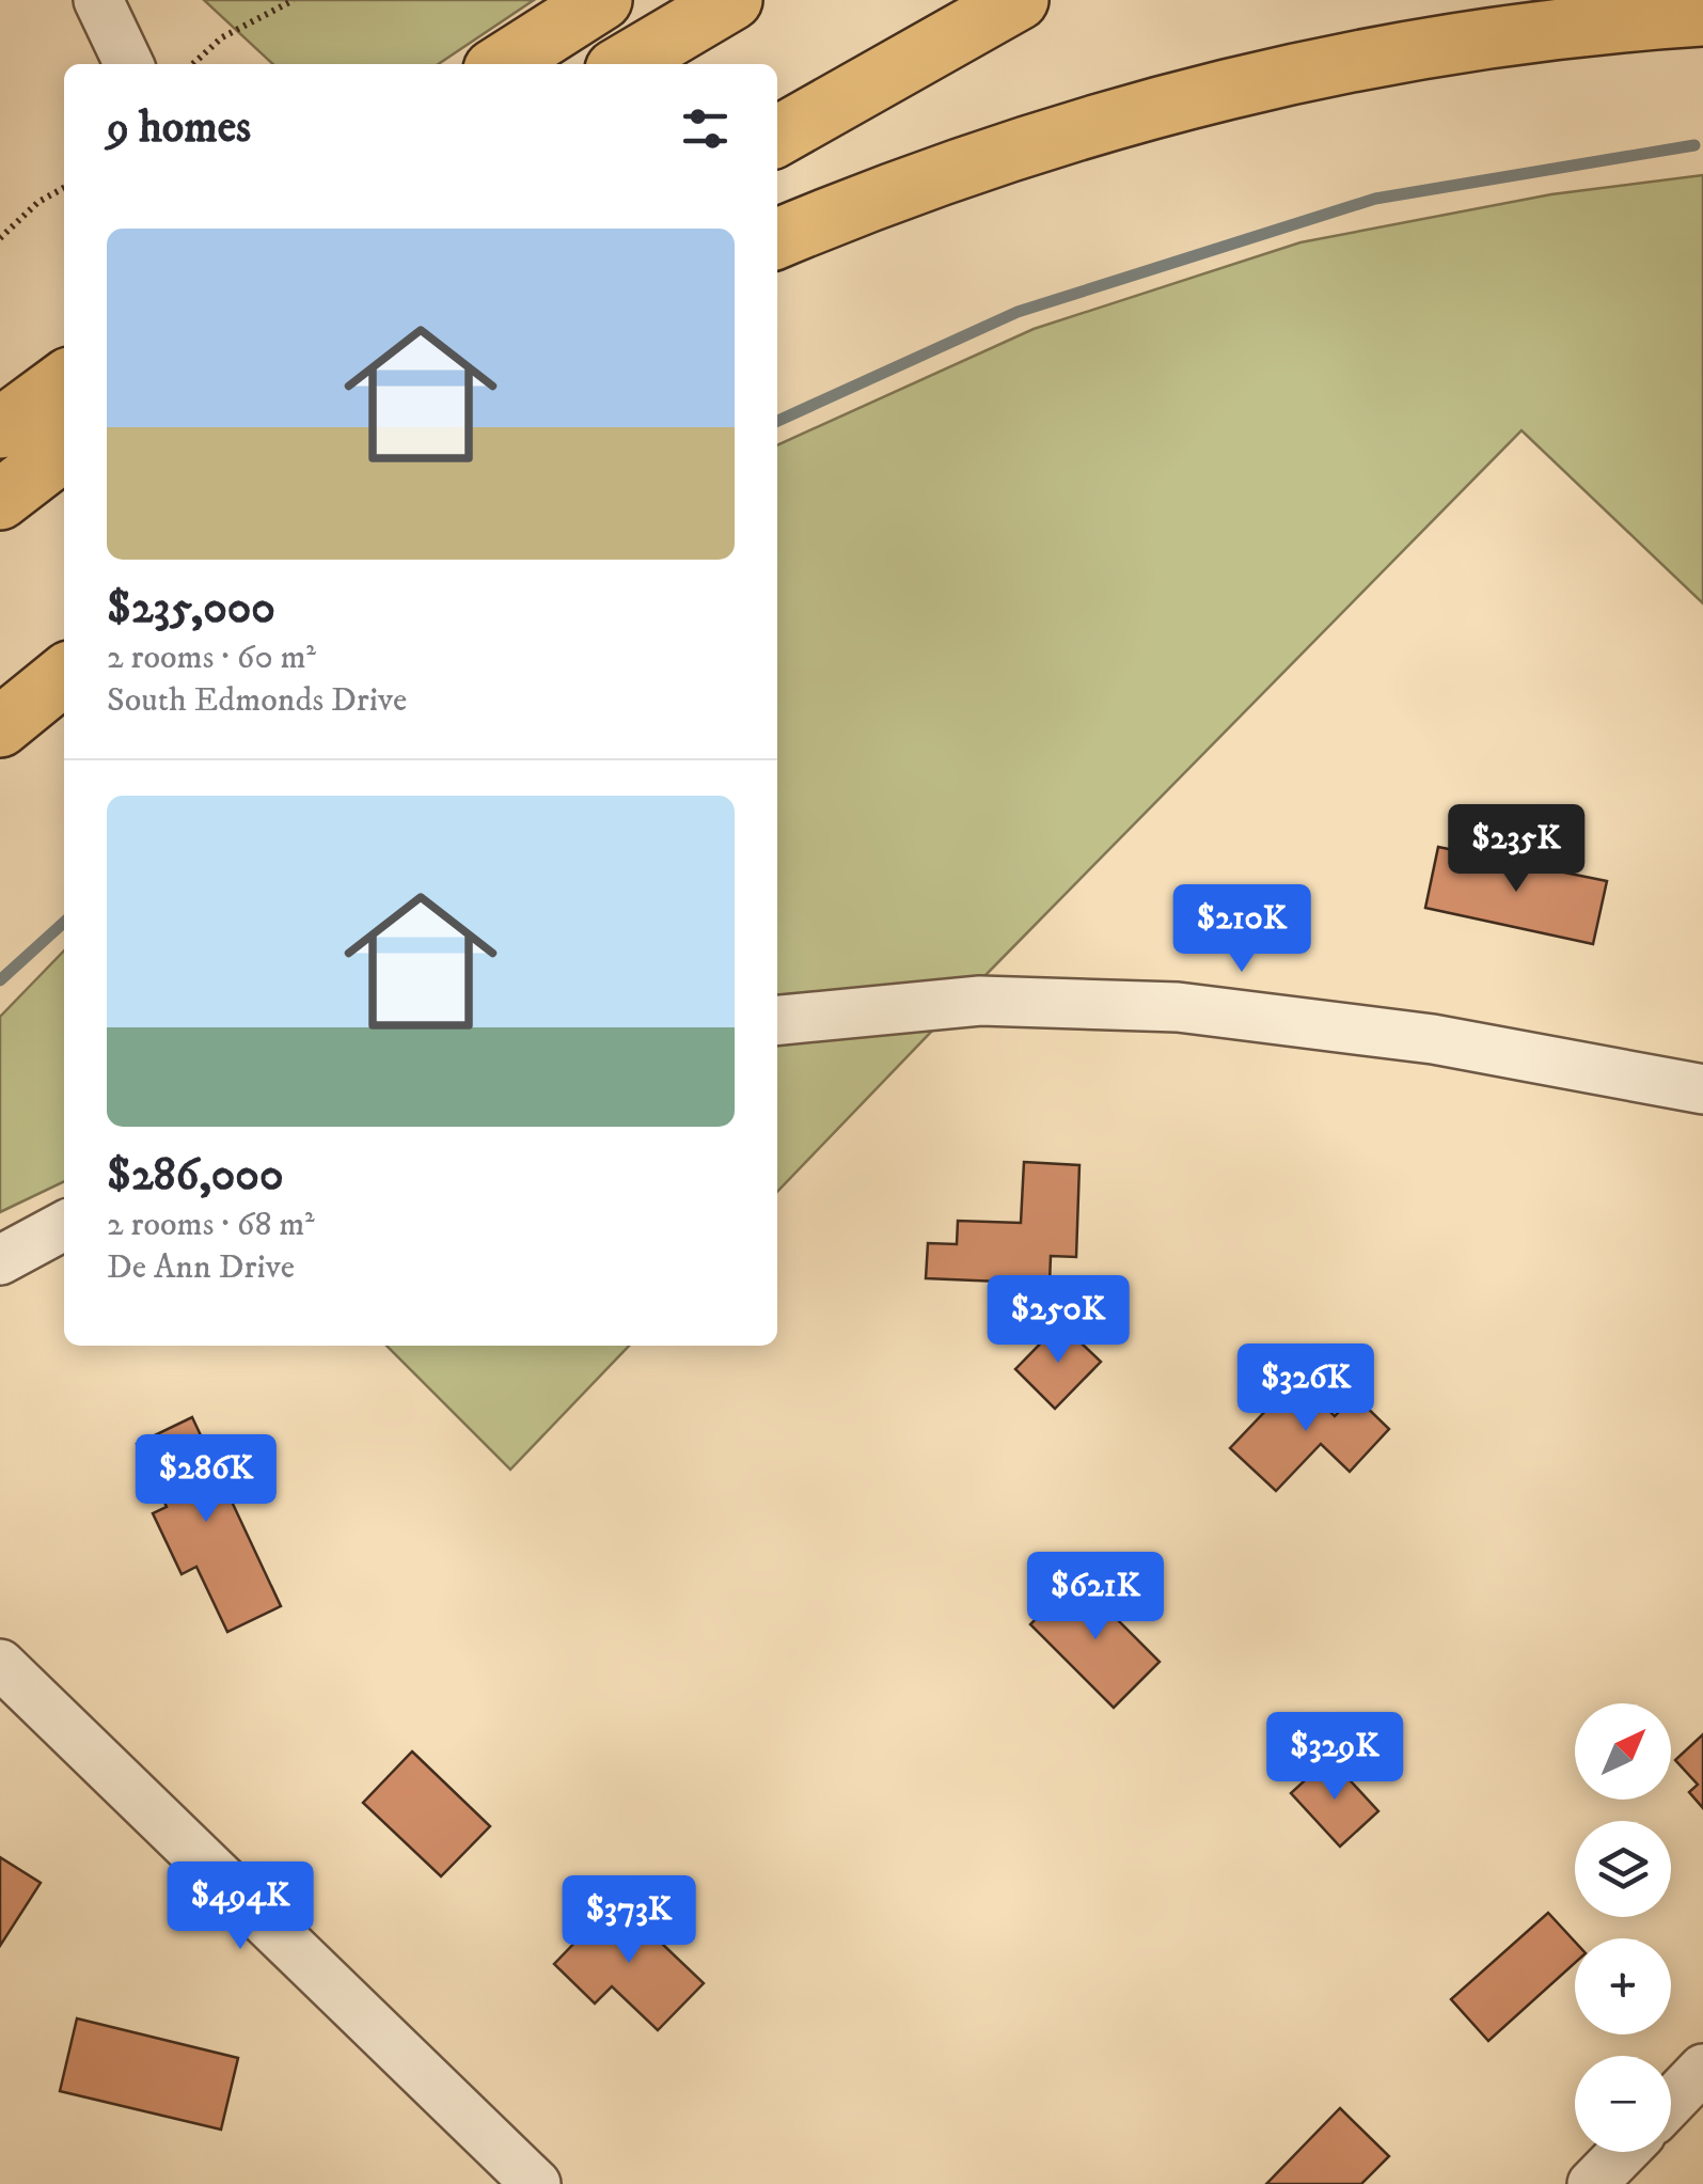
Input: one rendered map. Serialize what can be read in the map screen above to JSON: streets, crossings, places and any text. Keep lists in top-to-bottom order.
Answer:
{
  "north": "top right",
  "page": {
    "heading": "9 homes",
    "list": [
      {
        "name": "$235,000",
        "note": "2 rooms · 60 m² · South Edmonds Drive"
      },
      {
        "name": "$286,000",
        "note": "2 rooms · 68 m² · De Ann Drive"
      }
    ],
    "price": [
      "$235K",
      "$210K",
      "$250K",
      "$326K",
      "$286K",
      "$621K",
      "$329K",
      "$494K",
      "$373K"
    ],
    "map_buttons": ["+", "−"]
  }
}
